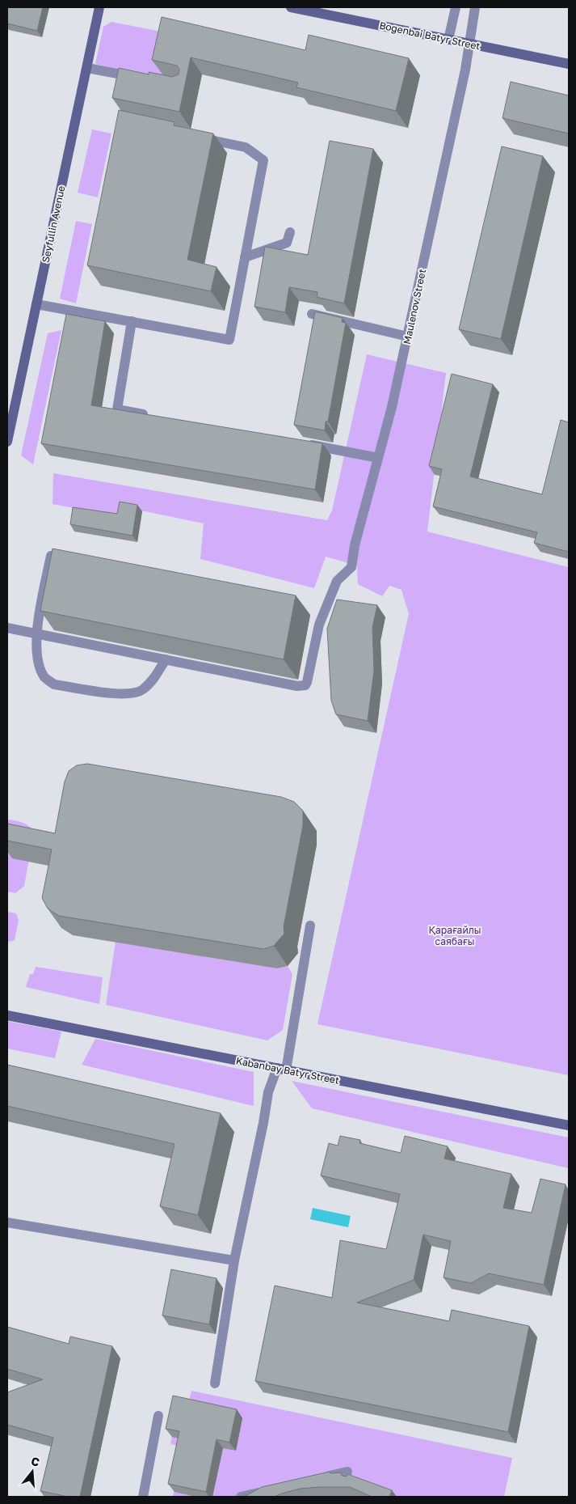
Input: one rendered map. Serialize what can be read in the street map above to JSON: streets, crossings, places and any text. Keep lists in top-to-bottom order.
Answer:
{
  "streets": {
    "street": [
      "Bogenbai Batyr Street",
      "Seyfullin Avenue",
      "Maulenov Street",
      "Kabanbay Batyr Street"
    ]
  },
  "crossings": [
    ["Bogenbai Batyr Street", "Maulenov Street"]
  ],
  "parks": ["Қарағайлы саябағы"],
  "north": "top"
}
